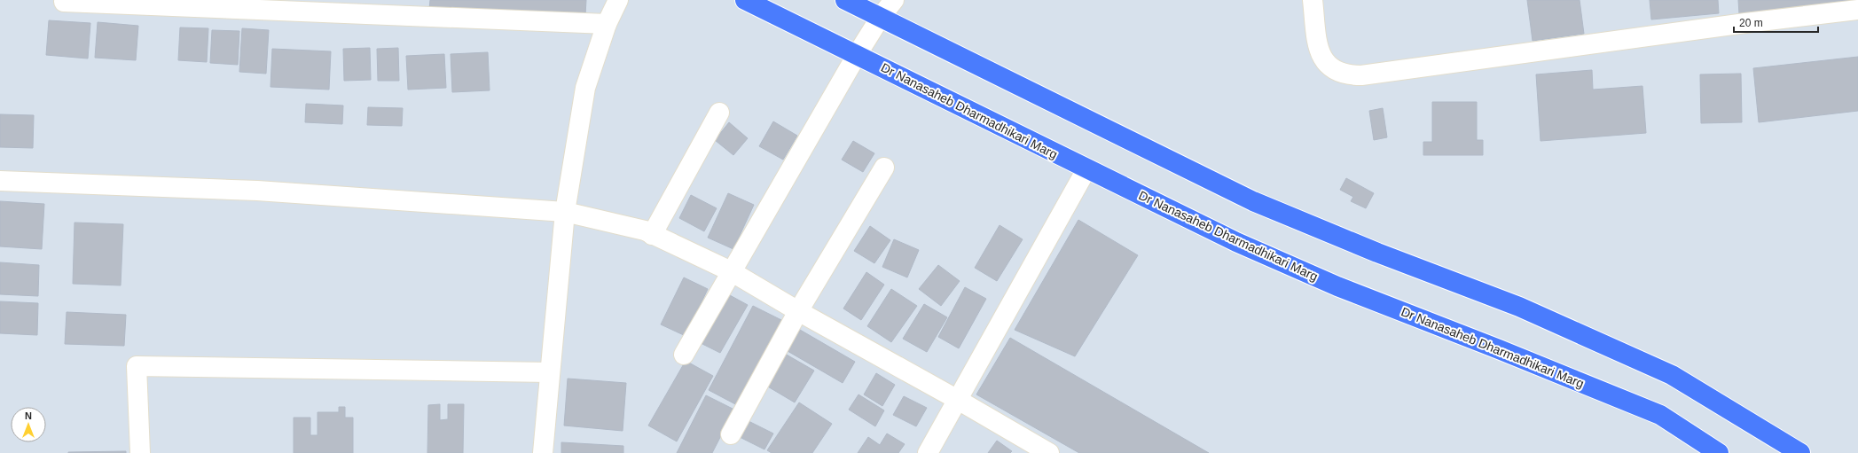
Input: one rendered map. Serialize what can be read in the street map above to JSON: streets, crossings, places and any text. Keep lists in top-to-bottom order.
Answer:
{
  "streets": {
    "main road": ["Dr Nanasaheb Dharmadhikari Marg"]
  },
  "scale_bar": "20 m",
  "north": "top"
}
